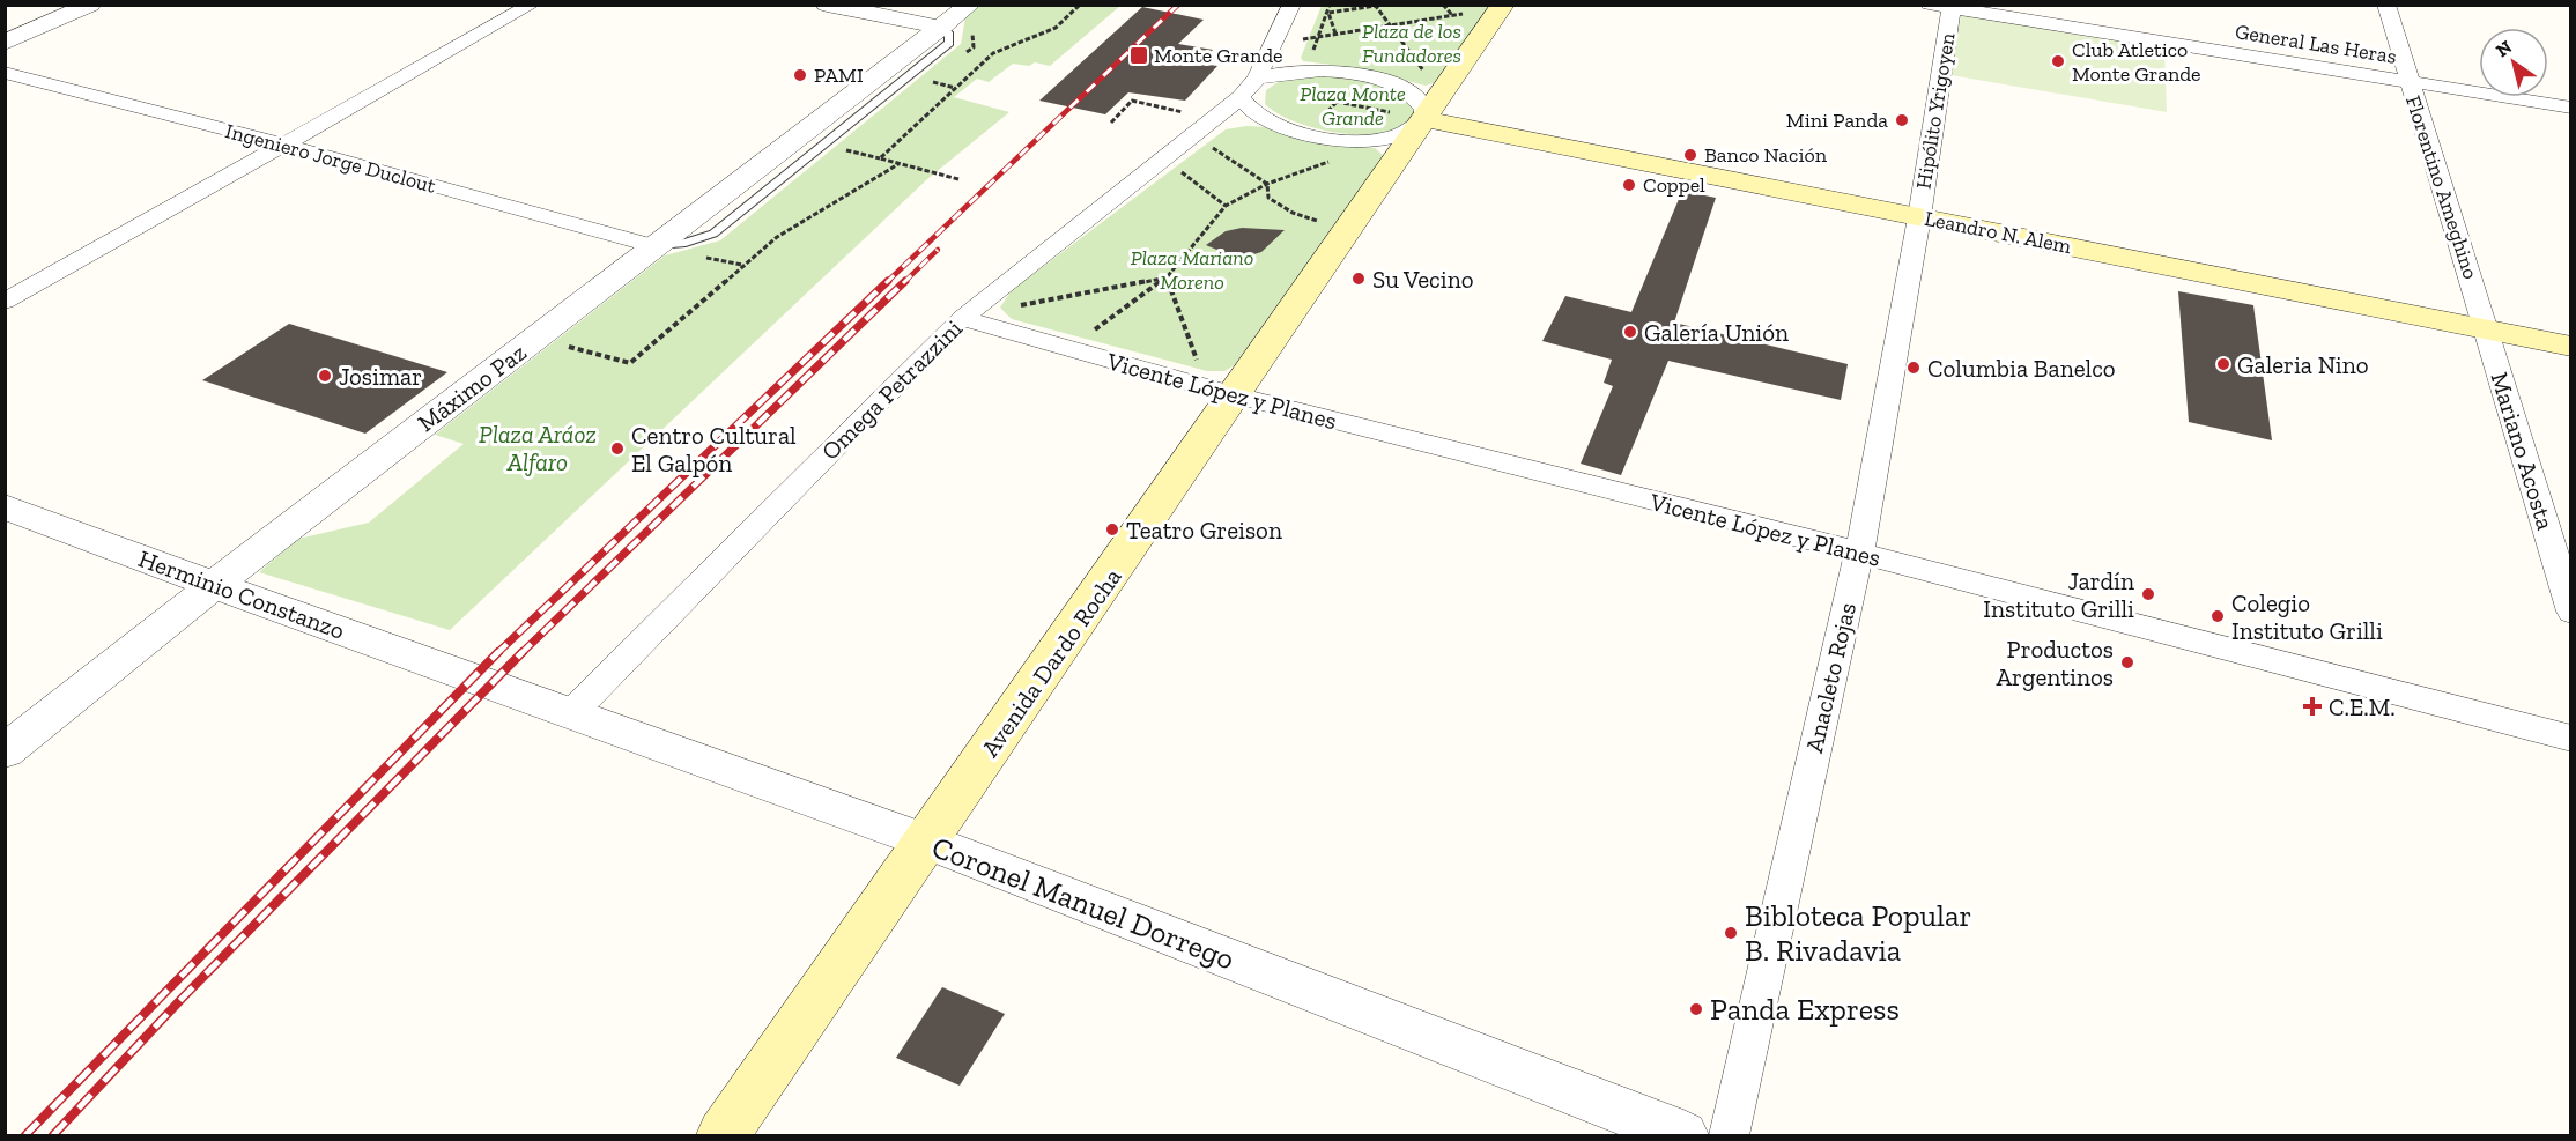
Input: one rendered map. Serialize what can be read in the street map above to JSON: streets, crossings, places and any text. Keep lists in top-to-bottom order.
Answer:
{
  "streets": {
    "main road": ["Leandro N. Alem", "Avenida Dardo Rocha"],
    "street": [
      "General Las Heras",
      "Hipólito Yrigoyen",
      "Ingeniero Jorge Duclout",
      "Florentino Ameghino",
      "Máximo Paz",
      "Omega Petrazzini",
      "Vicente López y Planes",
      "Mariano Acosta",
      "Herminio Constanzo",
      "Anacleto Rojas",
      "Coronel Manuel Dorrego"
    ]
  },
  "crossings": [
    ["General Las Heras", "Hipólito Yrigoyen"],
    ["General Las Heras", "Florentino Ameghino"],
    ["Hipólito Yrigoyen", "Leandro N. Alem"],
    ["Hipólito Yrigoyen", "Anacleto Rojas"],
    ["Ingeniero Jorge Duclout", "Máximo Paz"],
    ["Florentino Ameghino", "Leandro N. Alem"],
    ["Florentino Ameghino", "Mariano Acosta"],
    ["Leandro N. Alem", "Mariano Acosta"],
    ["Leandro N. Alem", "Avenida Dardo Rocha"],
    ["Leandro N. Alem", "Anacleto Rojas"],
    ["Máximo Paz", "Herminio Constanzo"],
    ["Omega Petrazzini", "Vicente López y Planes"],
    ["Omega Petrazzini", "Coronel Manuel Dorrego"],
    ["Vicente López y Planes", "Avenida Dardo Rocha"],
    ["Vicente López y Planes", "Anacleto Rojas"],
    ["Herminio Constanzo", "Coronel Manuel Dorrego"],
    ["Avenida Dardo Rocha", "Coronel Manuel Dorrego"]
  ],
  "parks": [
    "Plaza de los Fundadores",
    "Plaza Monte Grande",
    "Plaza Mariano Moreno",
    "Plaza Aráoz Alfaro"
  ],
  "places": {
    "transit": ["Monte Grande"],
    "other": [
      "Club Atletico Monte Grande",
      "PAMI",
      "Mini Panda",
      "Banco Nación",
      "Coppel",
      "Su Vecino",
      "Galería Unión",
      "Galeria Nino",
      "Columbia Banelco",
      "Josimar",
      "Centro Cultural El Galpón",
      "Teatro Greison",
      "Jardín Instituto Grilli",
      "Colegio Instituto Grilli",
      "Productos Argentinos",
      "Bibloteca Popular B. Rivadavia",
      "Panda Express"
    ],
    "health": ["C.E.M."]
  },
  "north": "top left"
}
